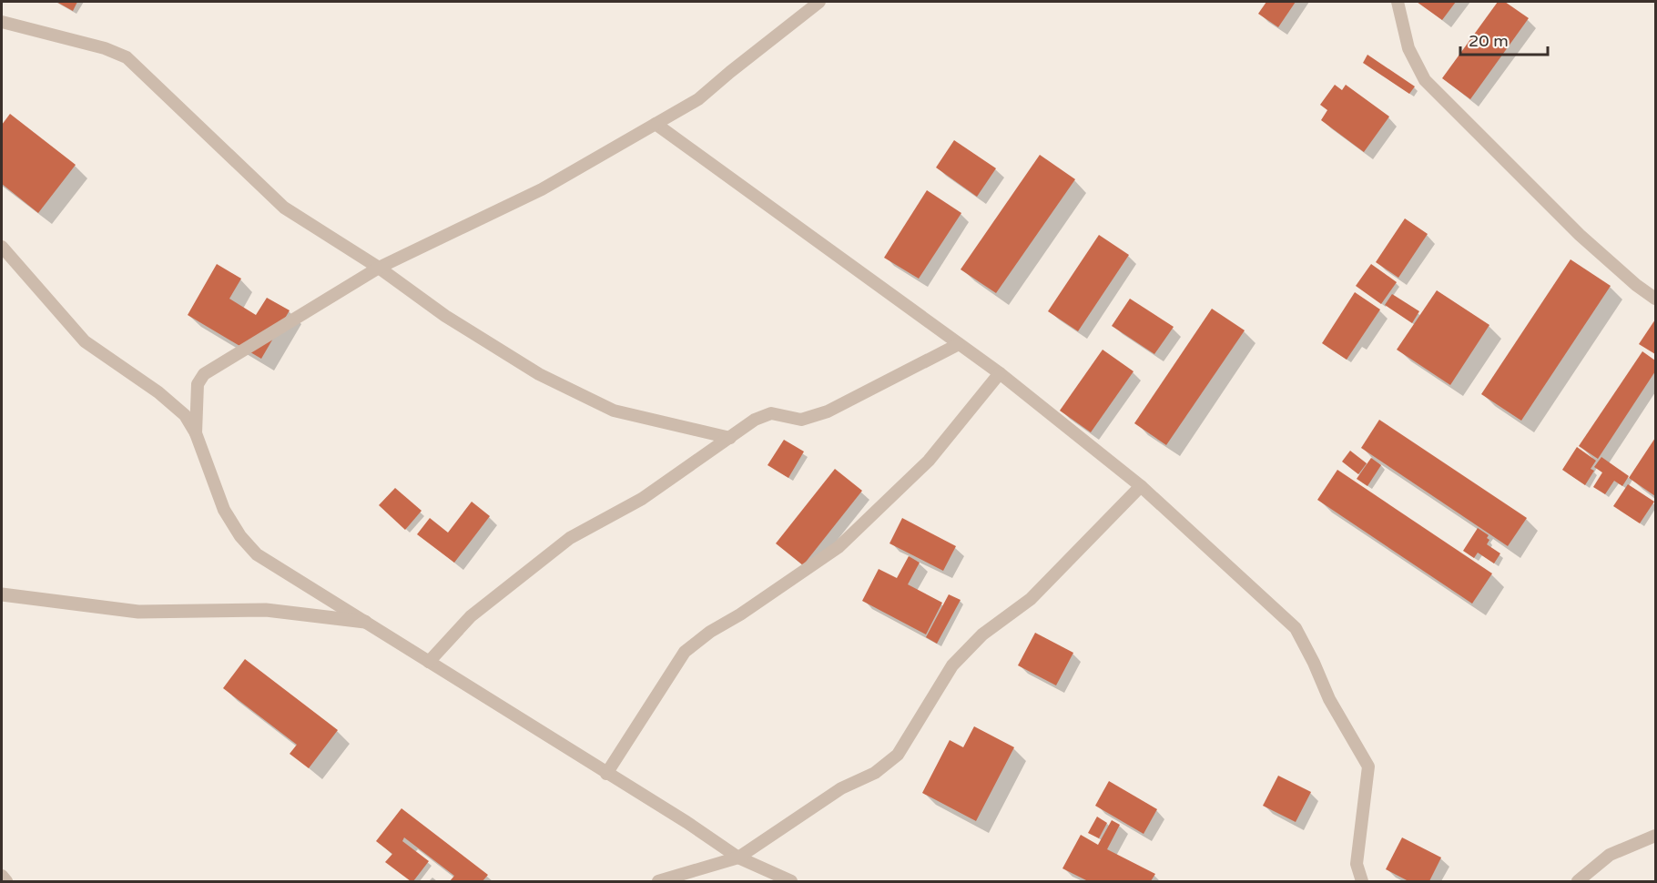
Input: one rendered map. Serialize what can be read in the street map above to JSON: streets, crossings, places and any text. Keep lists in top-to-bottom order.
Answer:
{
  "scale_bar": "20 m"
}
